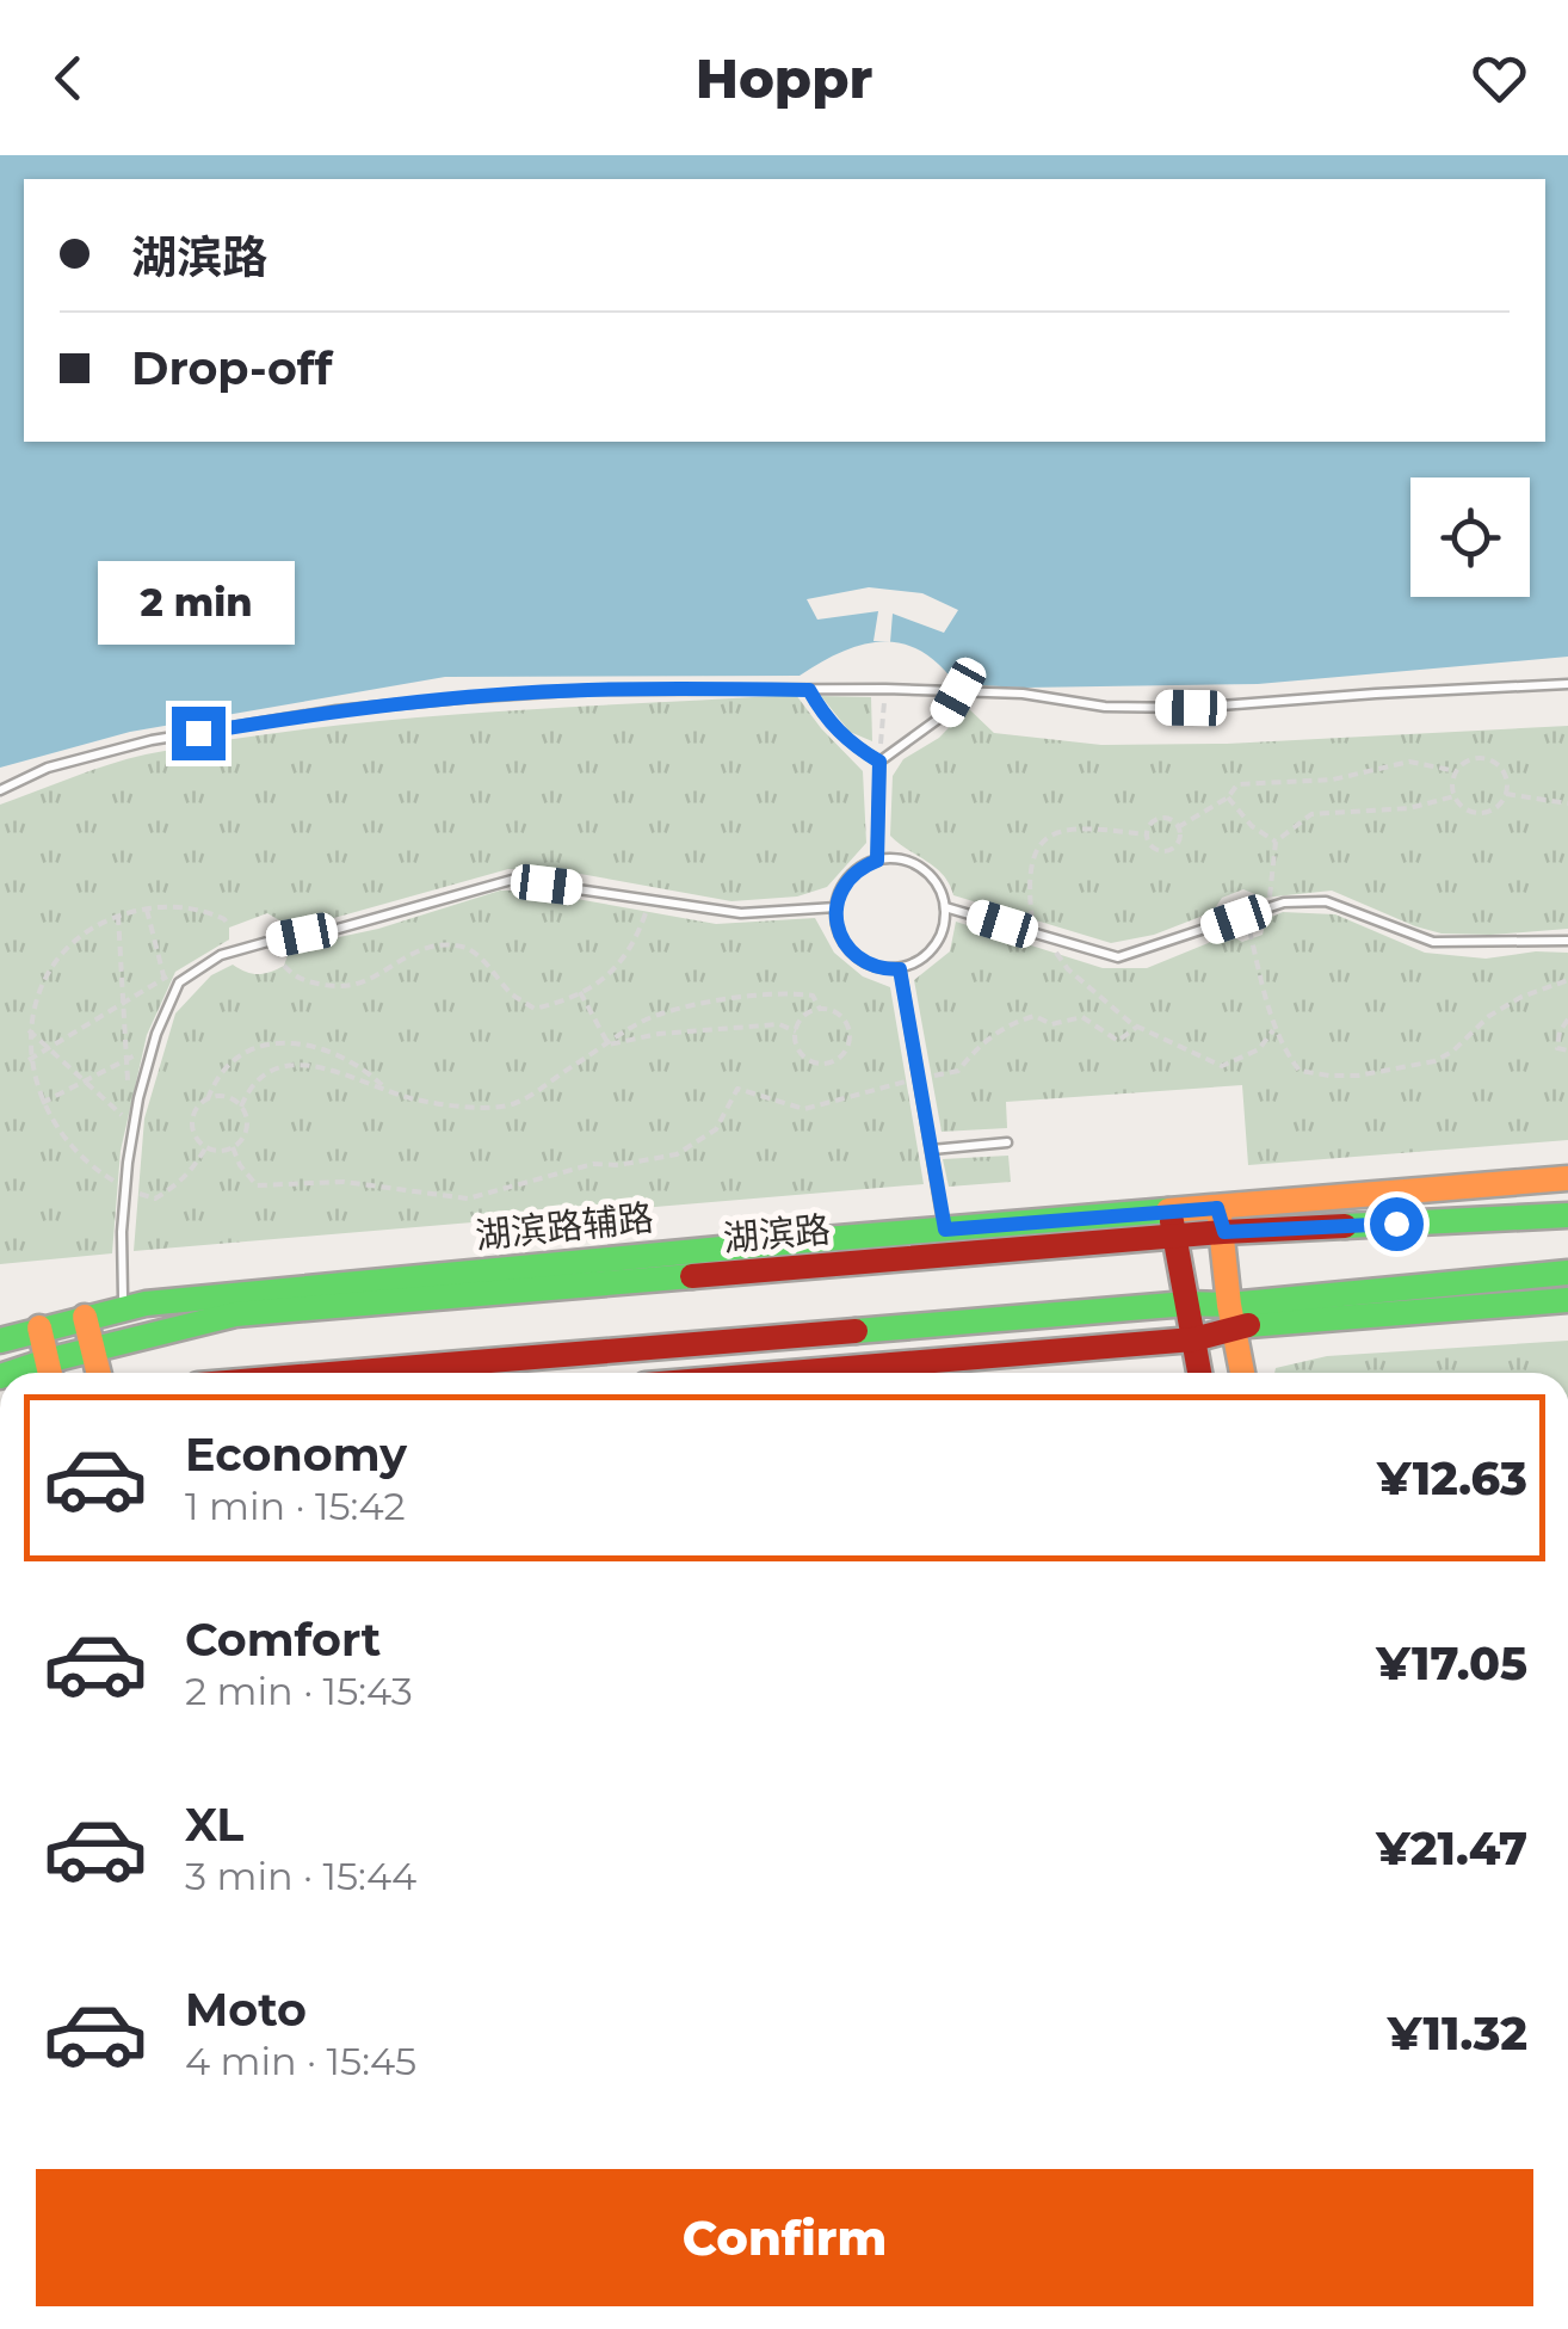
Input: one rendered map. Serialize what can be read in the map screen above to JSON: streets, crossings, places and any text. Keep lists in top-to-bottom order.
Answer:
{
  "streets": {
    "main road": ["湖滨路辅路", "湖滨路"]
  },
  "crossings": [
    ["湖滨路辅路", "湖滨路"]
  ],
  "page": {
    "header": "Hoppr",
    "banner": ["湖滨路", "Drop-off"],
    "bubble": "2 min",
    "list": [
      {
        "name": "Economy",
        "note": "1 min · 15:42",
        "value": "¥12.63"
      },
      {
        "name": "Comfort",
        "note": "2 min · 15:43",
        "value": "¥17.05"
      },
      {
        "name": "XL",
        "note": "3 min · 15:44",
        "value": "¥21.47"
      },
      {
        "name": "Moto",
        "note": "4 min · 15:45",
        "value": "¥11.32"
      }
    ],
    "buttons": "Confirm"
  }
}
